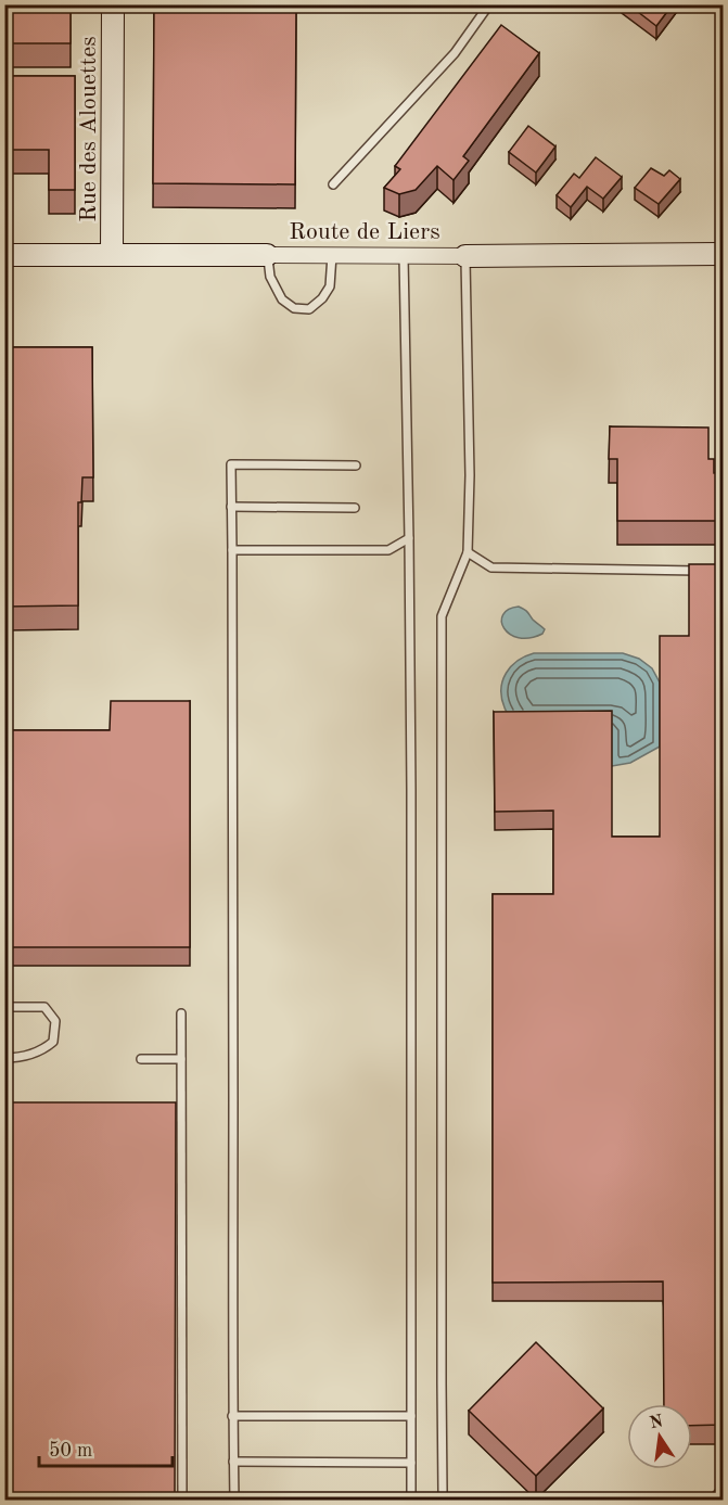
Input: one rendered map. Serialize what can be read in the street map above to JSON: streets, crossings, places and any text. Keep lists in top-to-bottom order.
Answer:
{
  "streets": {
    "street": ["Rue des Alouettes", "Route de Liers"]
  },
  "crossings": [
    ["Rue des Alouettes", "Route de Liers"]
  ],
  "scale_bar": "50 m",
  "north": "top"
}
